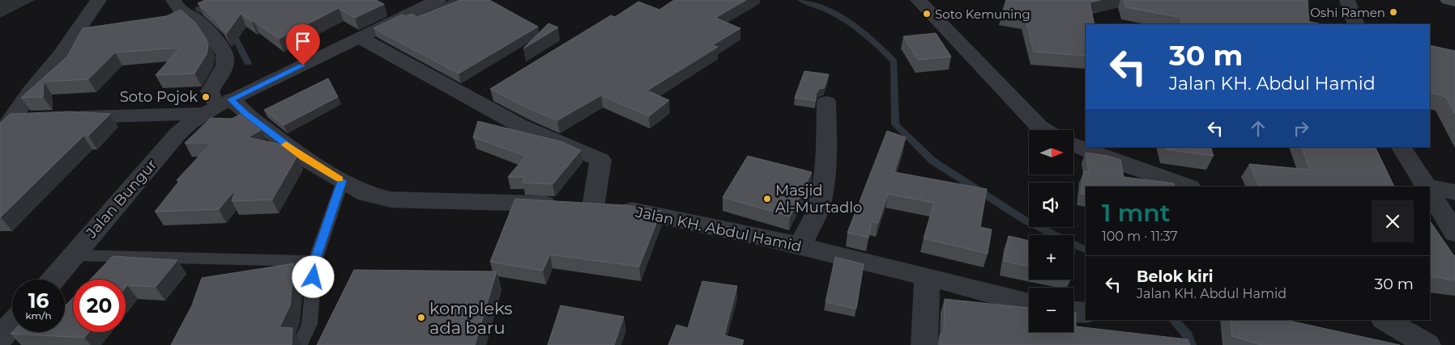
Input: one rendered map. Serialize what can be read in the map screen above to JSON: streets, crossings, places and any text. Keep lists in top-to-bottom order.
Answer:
{
  "streets": {
    "street": ["Jalan Bungur", "Jalan KH. Abdul Hamid"]
  },
  "crossings": [
    ["Jalan Bungur", "Jalan KH. Abdul Hamid"]
  ],
  "places": [
    "Oshi Ramen",
    "Soto Kemuning",
    "Soto Pojok",
    "Masjid Al-Murtadlo",
    "kompleks ada baru"
  ],
  "north": "right",
  "page": {
    "turn": ["30 m", "Jalan KH. Abdul Hamid"],
    "map_buttons": ["+", "−"],
    "heading": ["1 mnt", "100 m · 11:37"],
    "list": [
      {
        "name": "Belok kiri",
        "note": "Jalan KH. Abdul Hamid",
        "value": "30 m"
      }
    ],
    "speed": "16 km/h",
    "limit": "20"
  }
}
